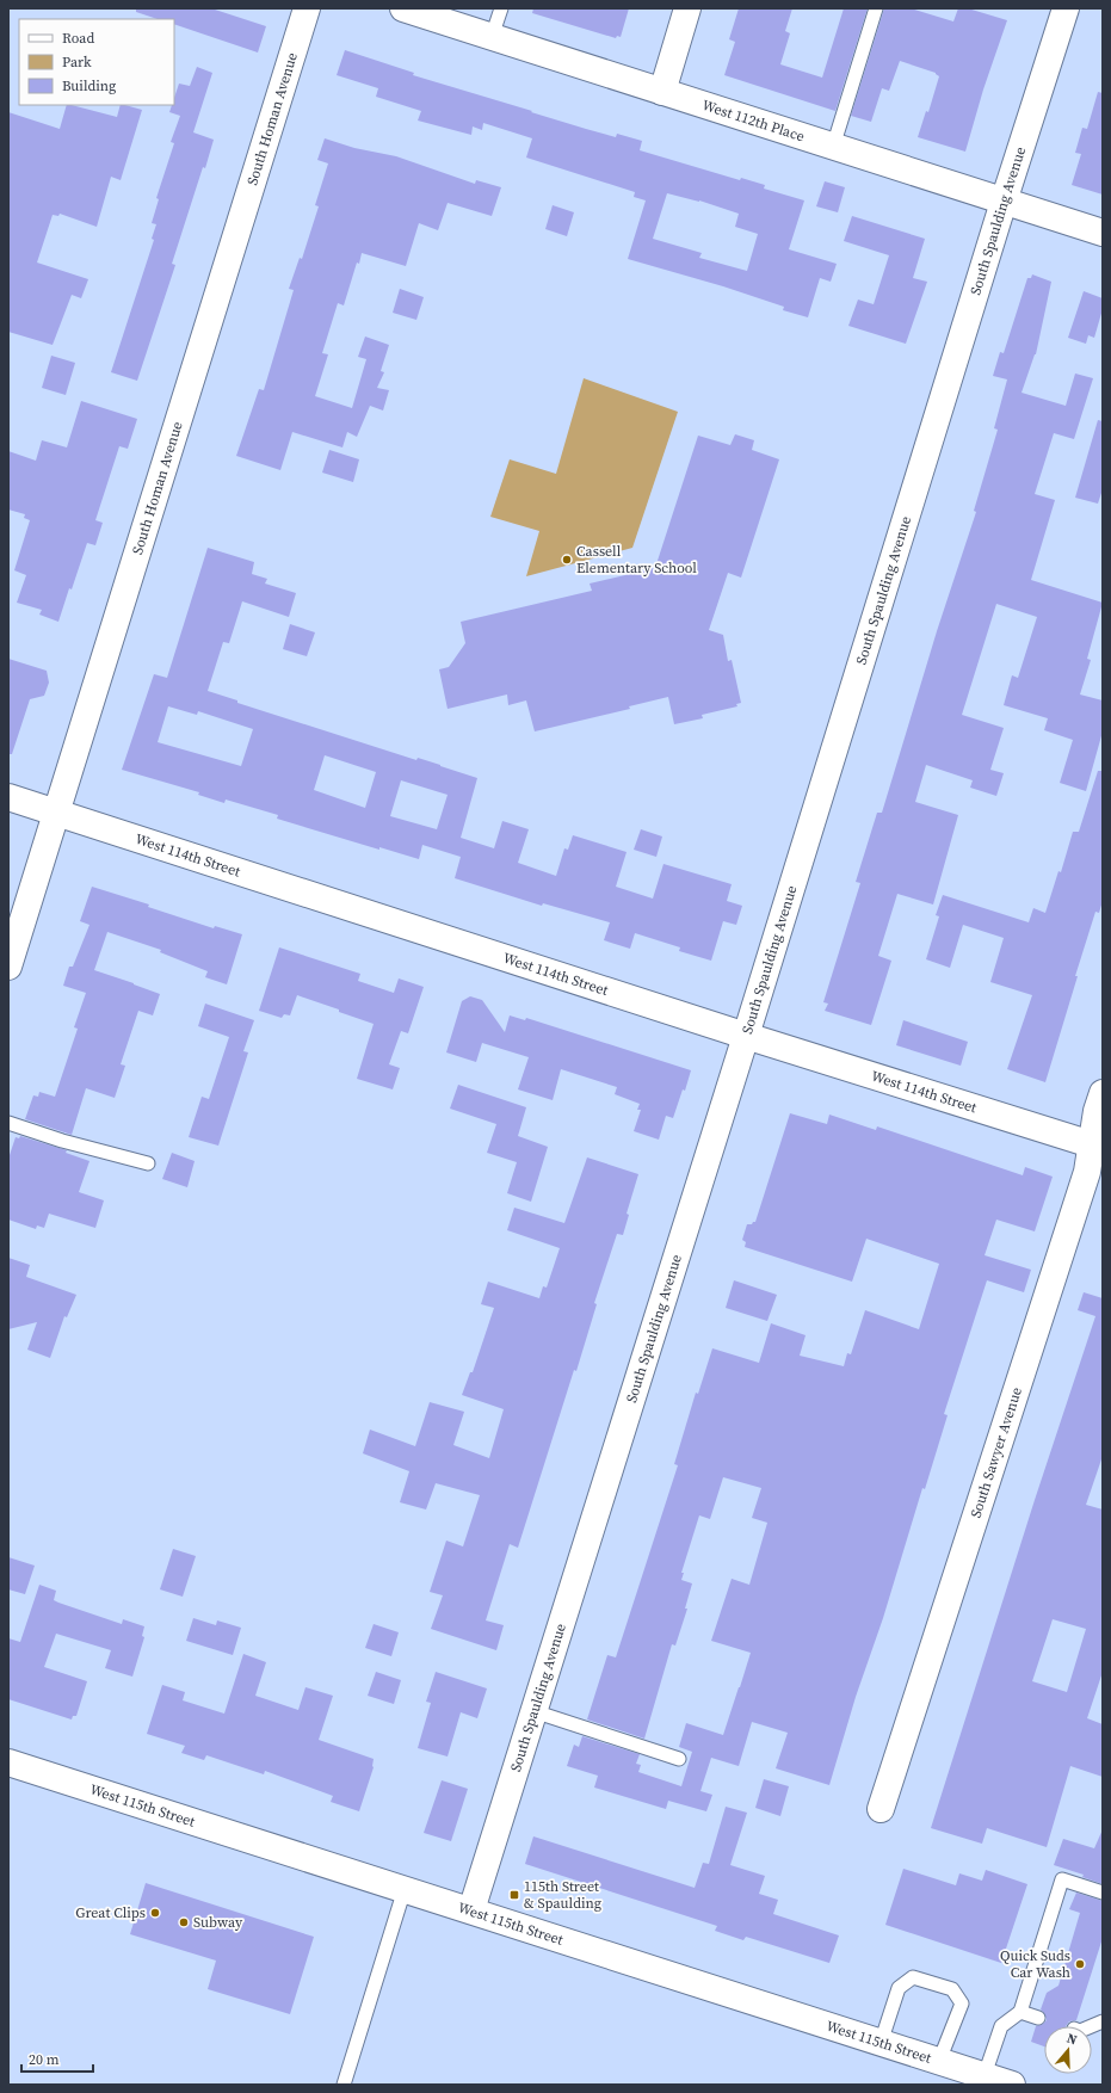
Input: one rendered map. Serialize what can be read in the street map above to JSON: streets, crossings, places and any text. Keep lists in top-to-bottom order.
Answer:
{
  "streets": {
    "street": [
      "South Homan Avenue",
      "West 112th Place",
      "South Spaulding Avenue",
      "West 114th Street",
      "South Sawyer Avenue",
      "West 115th Street"
    ]
  },
  "crossings": [
    ["South Homan Avenue", "West 114th Street"],
    ["West 112th Place", "South Spaulding Avenue"],
    ["South Spaulding Avenue", "West 114th Street"],
    ["South Spaulding Avenue", "West 115th Street"],
    ["West 114th Street", "South Sawyer Avenue"]
  ],
  "places": {
    "other": [
      "Cassell Elementary School",
      "Great Clips",
      "Subway",
      "Quick Suds Car Wash"
    ],
    "transit": ["115th Street & Spaulding"]
  },
  "legend": ["Road", "Park", "Building"],
  "scale_bar": "20 m",
  "north": "top"
}
